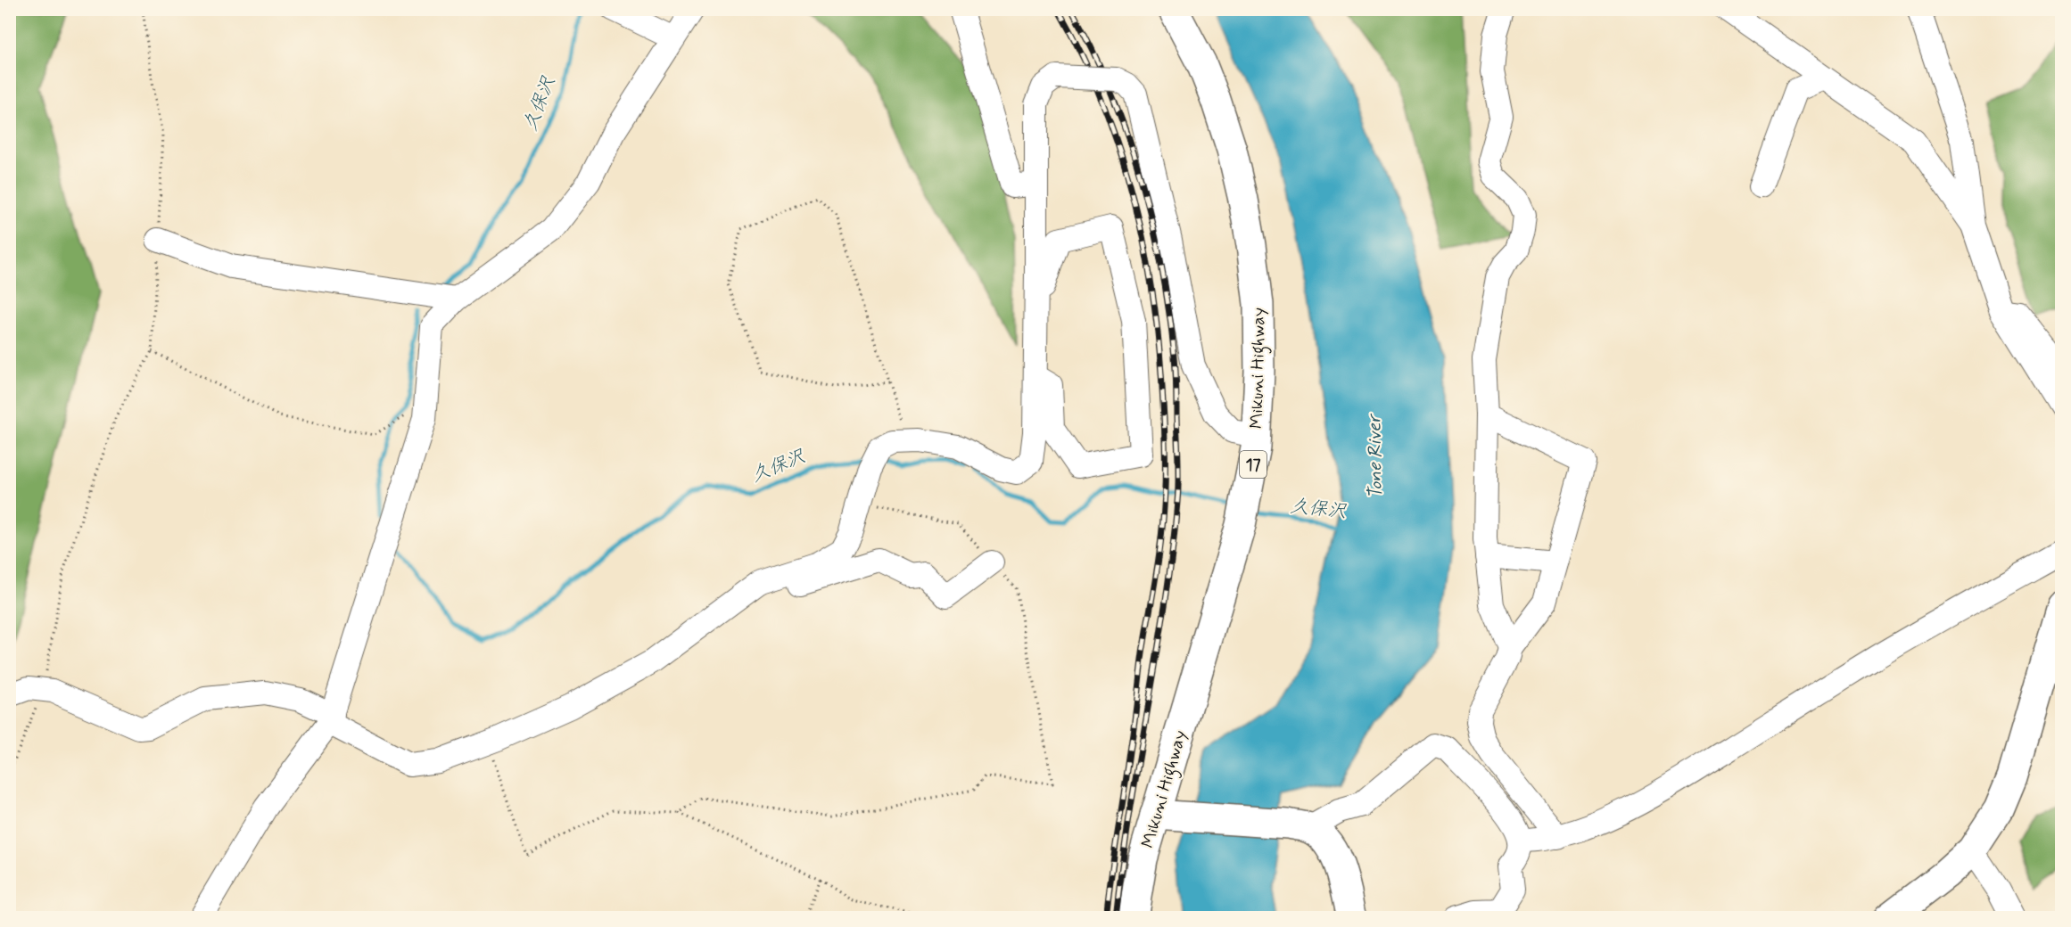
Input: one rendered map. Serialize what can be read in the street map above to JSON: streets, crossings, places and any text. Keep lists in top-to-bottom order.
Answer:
{
  "streets": {
    "main road": ["Mikuni Highway", "17"]
  },
  "water": ["久保沢", "Tone River"]
}
